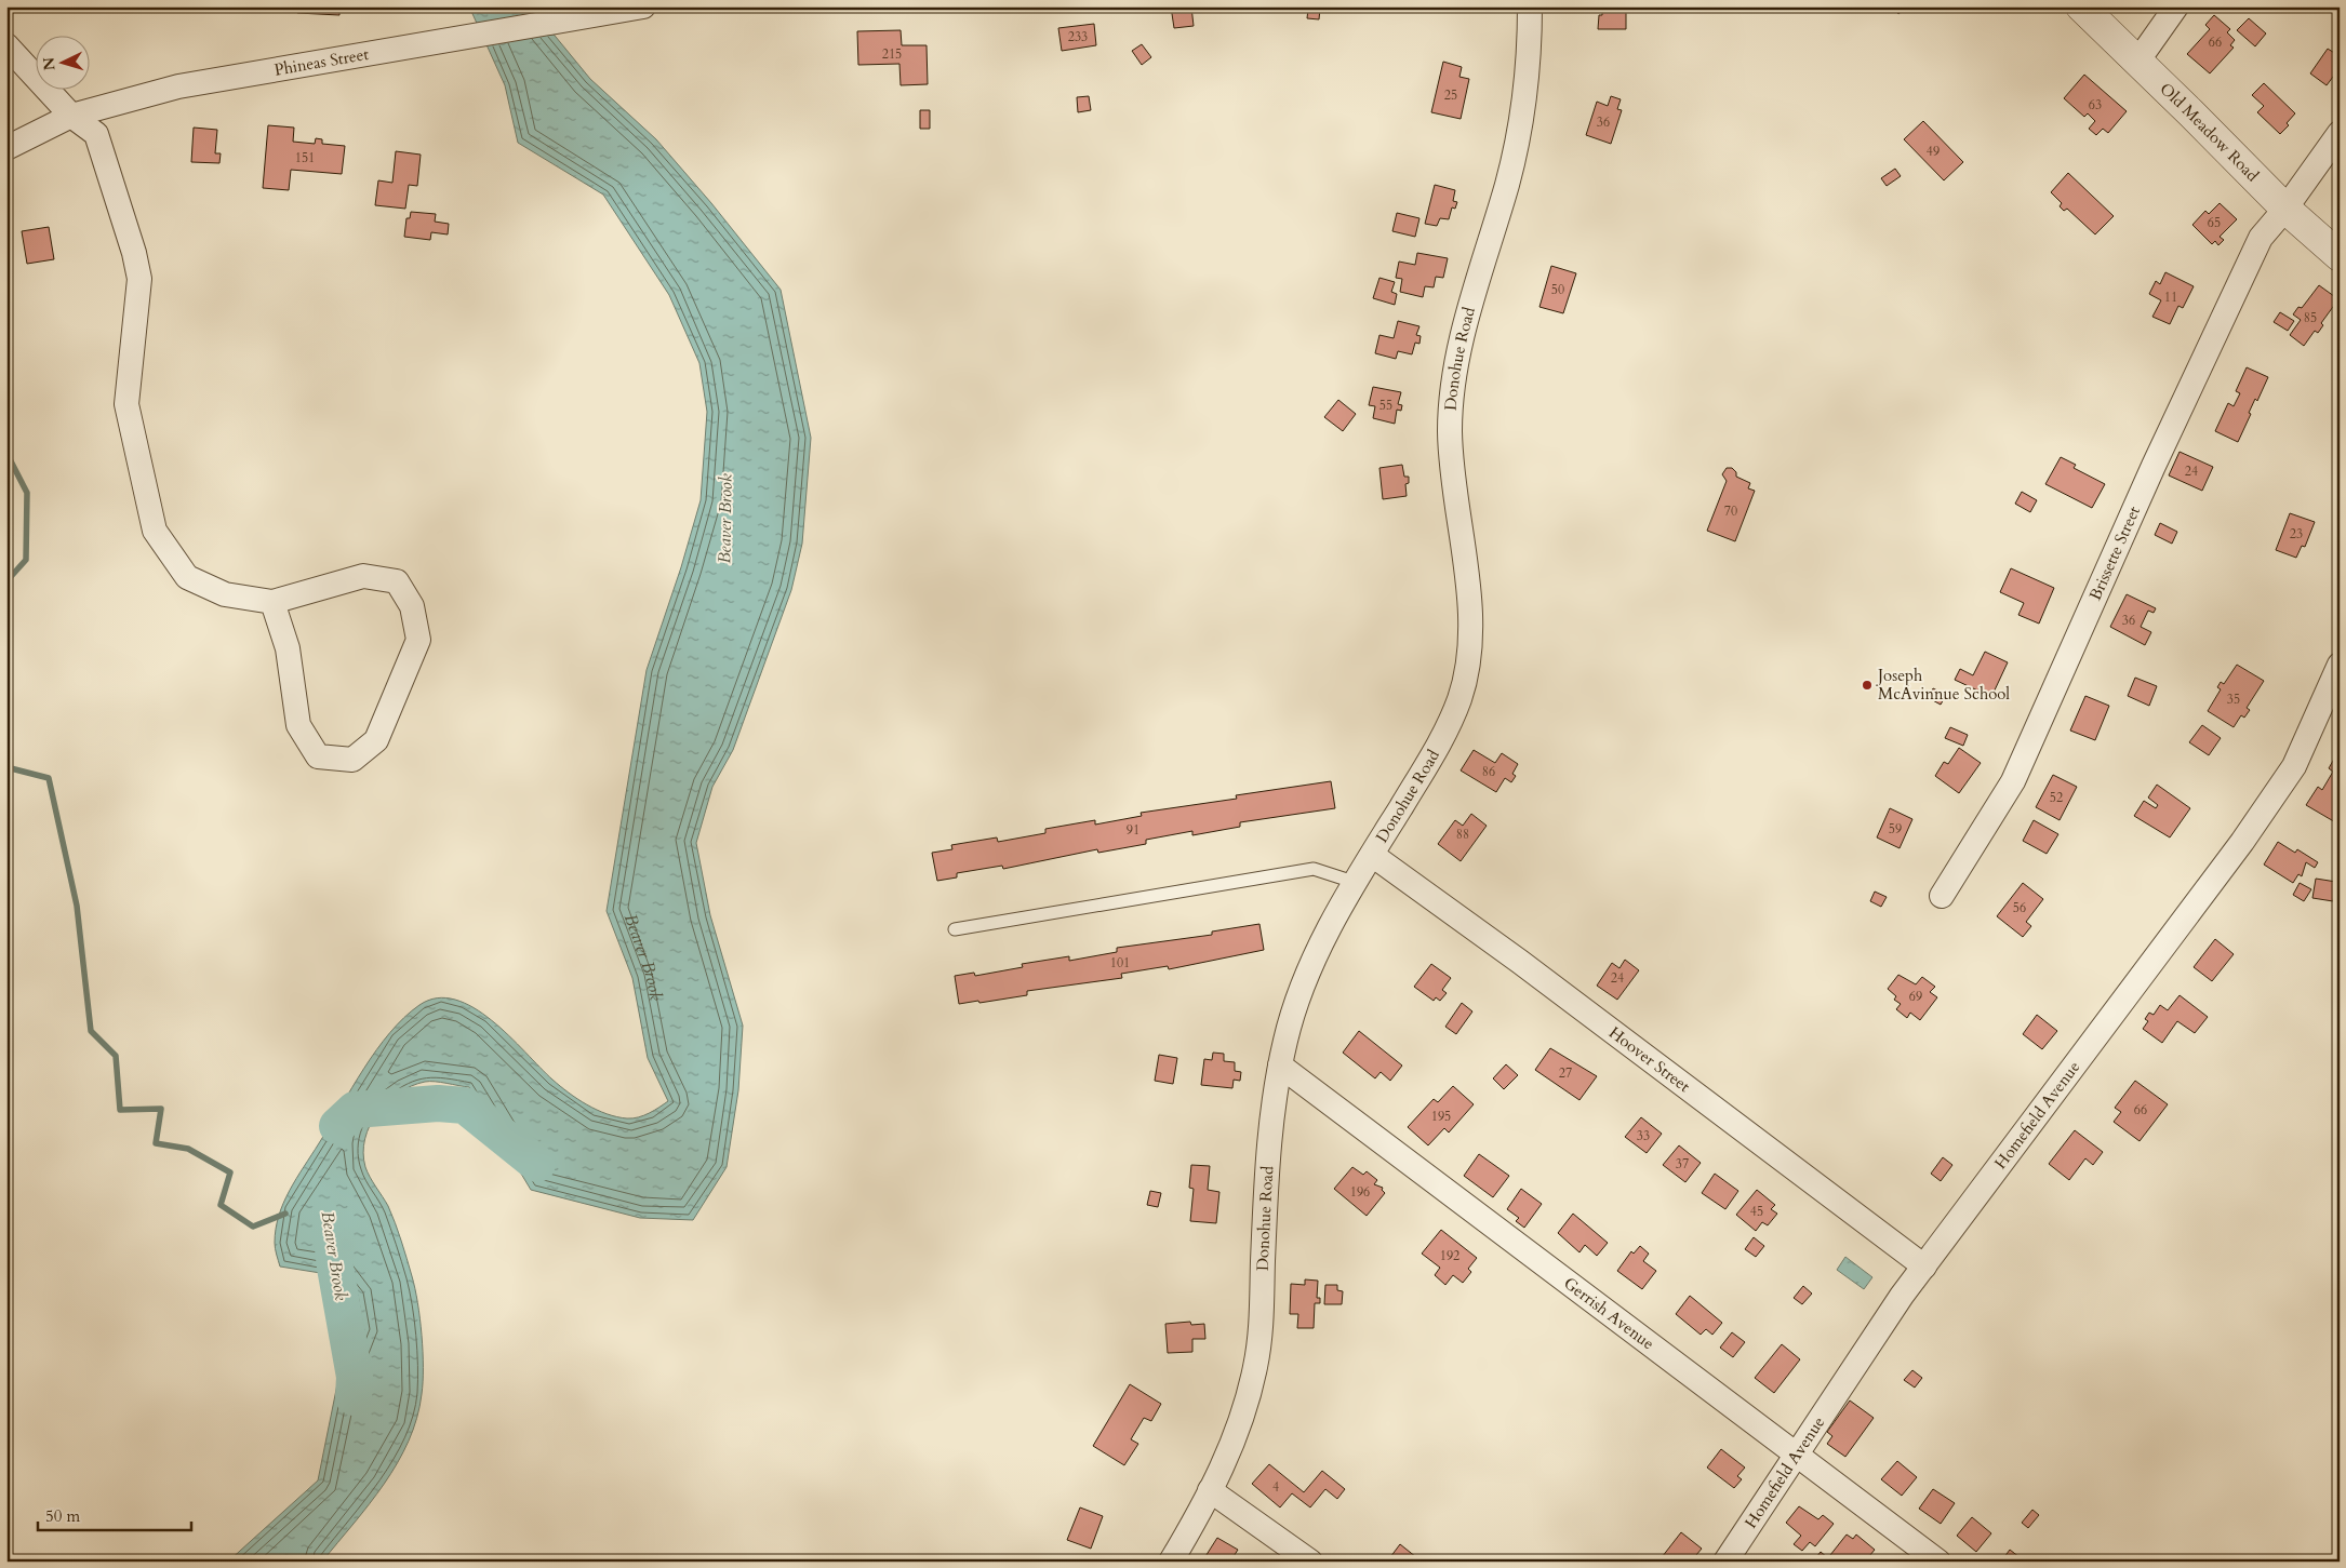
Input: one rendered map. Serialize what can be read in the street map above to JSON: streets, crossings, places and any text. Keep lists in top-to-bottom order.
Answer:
{
  "streets": {
    "street": [
      "Phineas Street",
      "Old Meadow Road",
      "Donohue Road",
      "Brissette Street",
      "Hoover Street",
      "Homefield Avenue",
      "Gerrish Avenue"
    ]
  },
  "crossings": [
    ["Old Meadow Road", "Brissette Street"],
    ["Donohue Road", "Hoover Street"],
    ["Donohue Road", "Gerrish Avenue"],
    ["Hoover Street", "Homefield Avenue"],
    ["Homefield Avenue", "Gerrish Avenue"]
  ],
  "water": ["Beaver Brook"],
  "places": ["Joseph McAvinnue School"],
  "house_numbers": [
    "233",
    "66",
    "215",
    "25",
    "63",
    "36",
    "49",
    "151",
    "65",
    "50",
    "11",
    "85",
    "55",
    "24",
    "70",
    "23",
    "36",
    "35",
    "86",
    "52",
    "59",
    "91",
    "88",
    "56",
    "101",
    "24",
    "69",
    "27",
    "66",
    "195",
    "33",
    "37",
    "196",
    "45",
    "192",
    "4"
  ],
  "scale_bar": "50 m",
  "north": "left"
}
